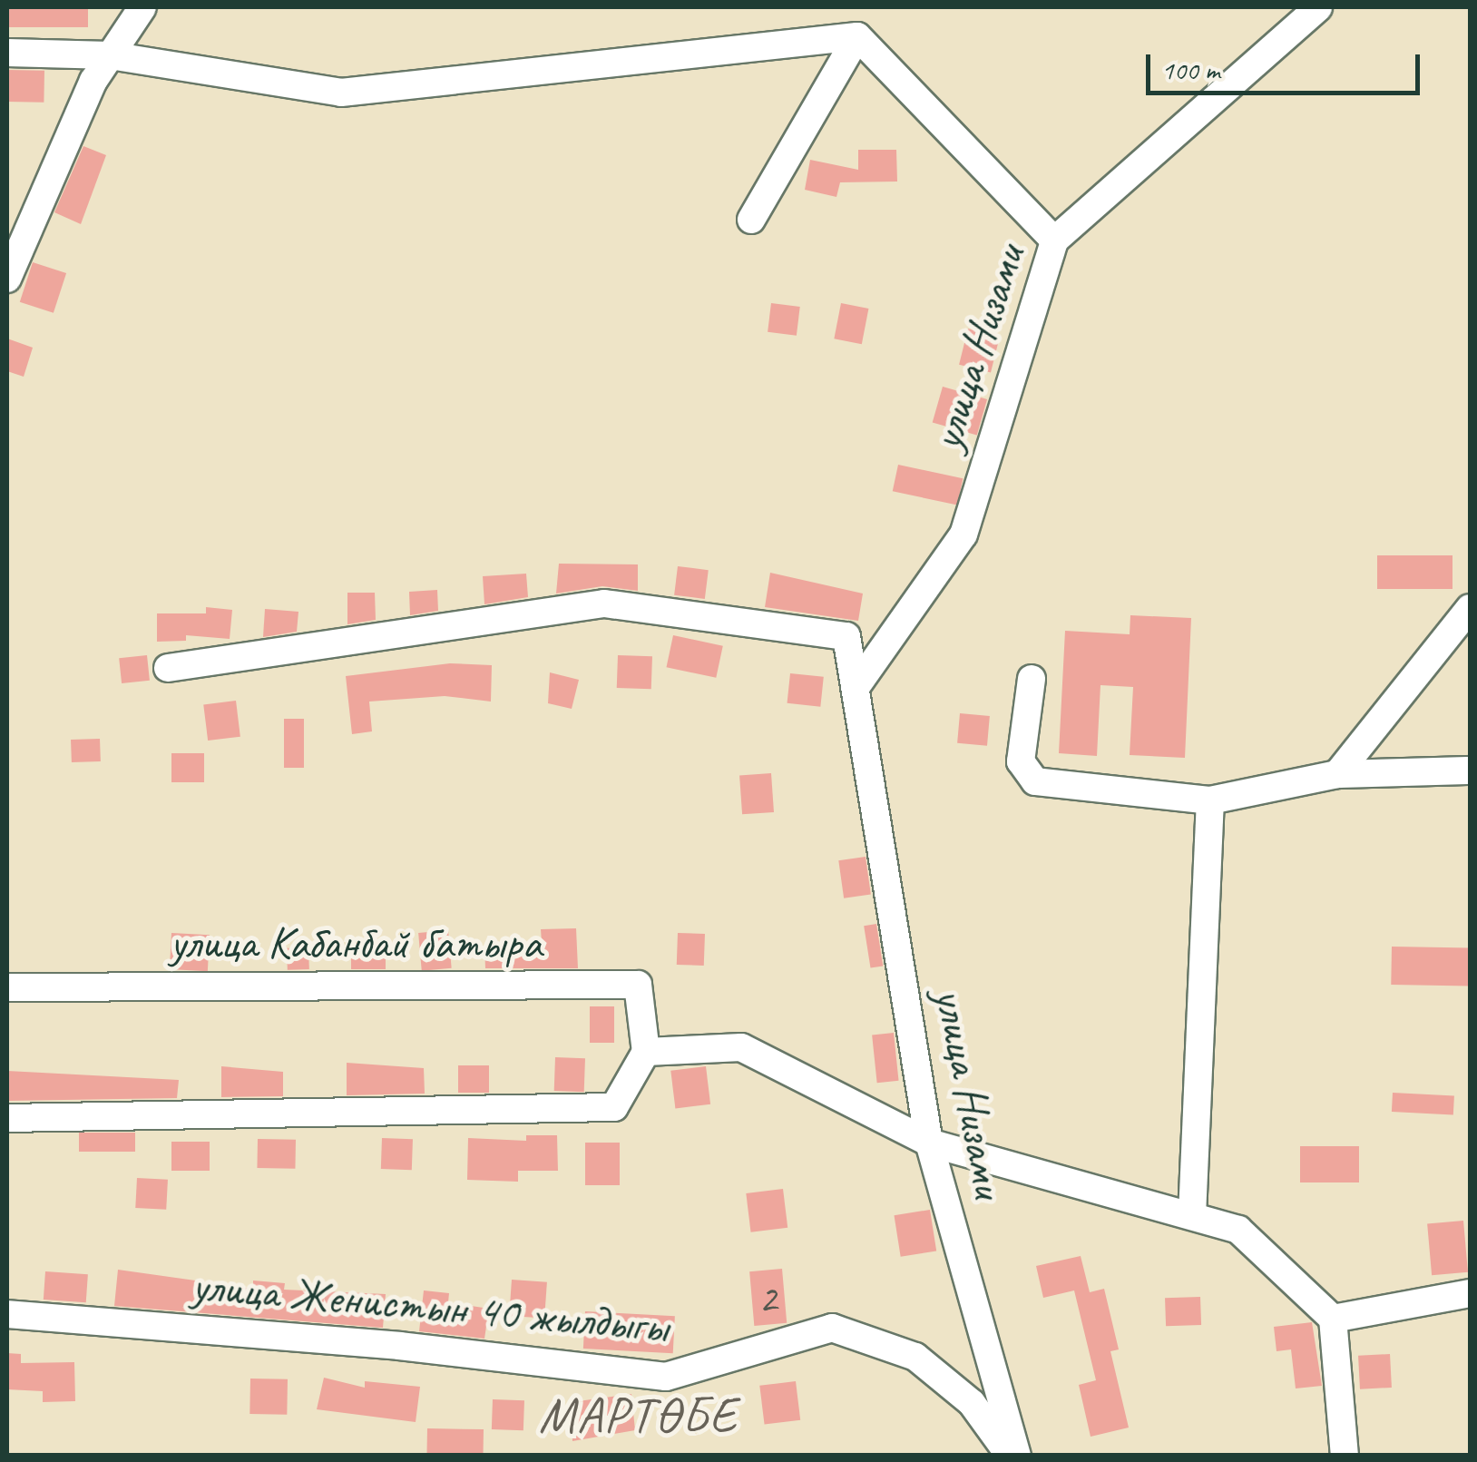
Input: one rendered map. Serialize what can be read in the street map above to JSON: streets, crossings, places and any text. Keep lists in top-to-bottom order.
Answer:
{
  "streets": {
    "street": ["улица Низами", "улица Кабанбай батыра", "улица Женистын 40 жылдыгы"]
  },
  "districts": ["МАРТӨБЕ"],
  "house_numbers": ["2"],
  "scale_bar": "100 m"
}
